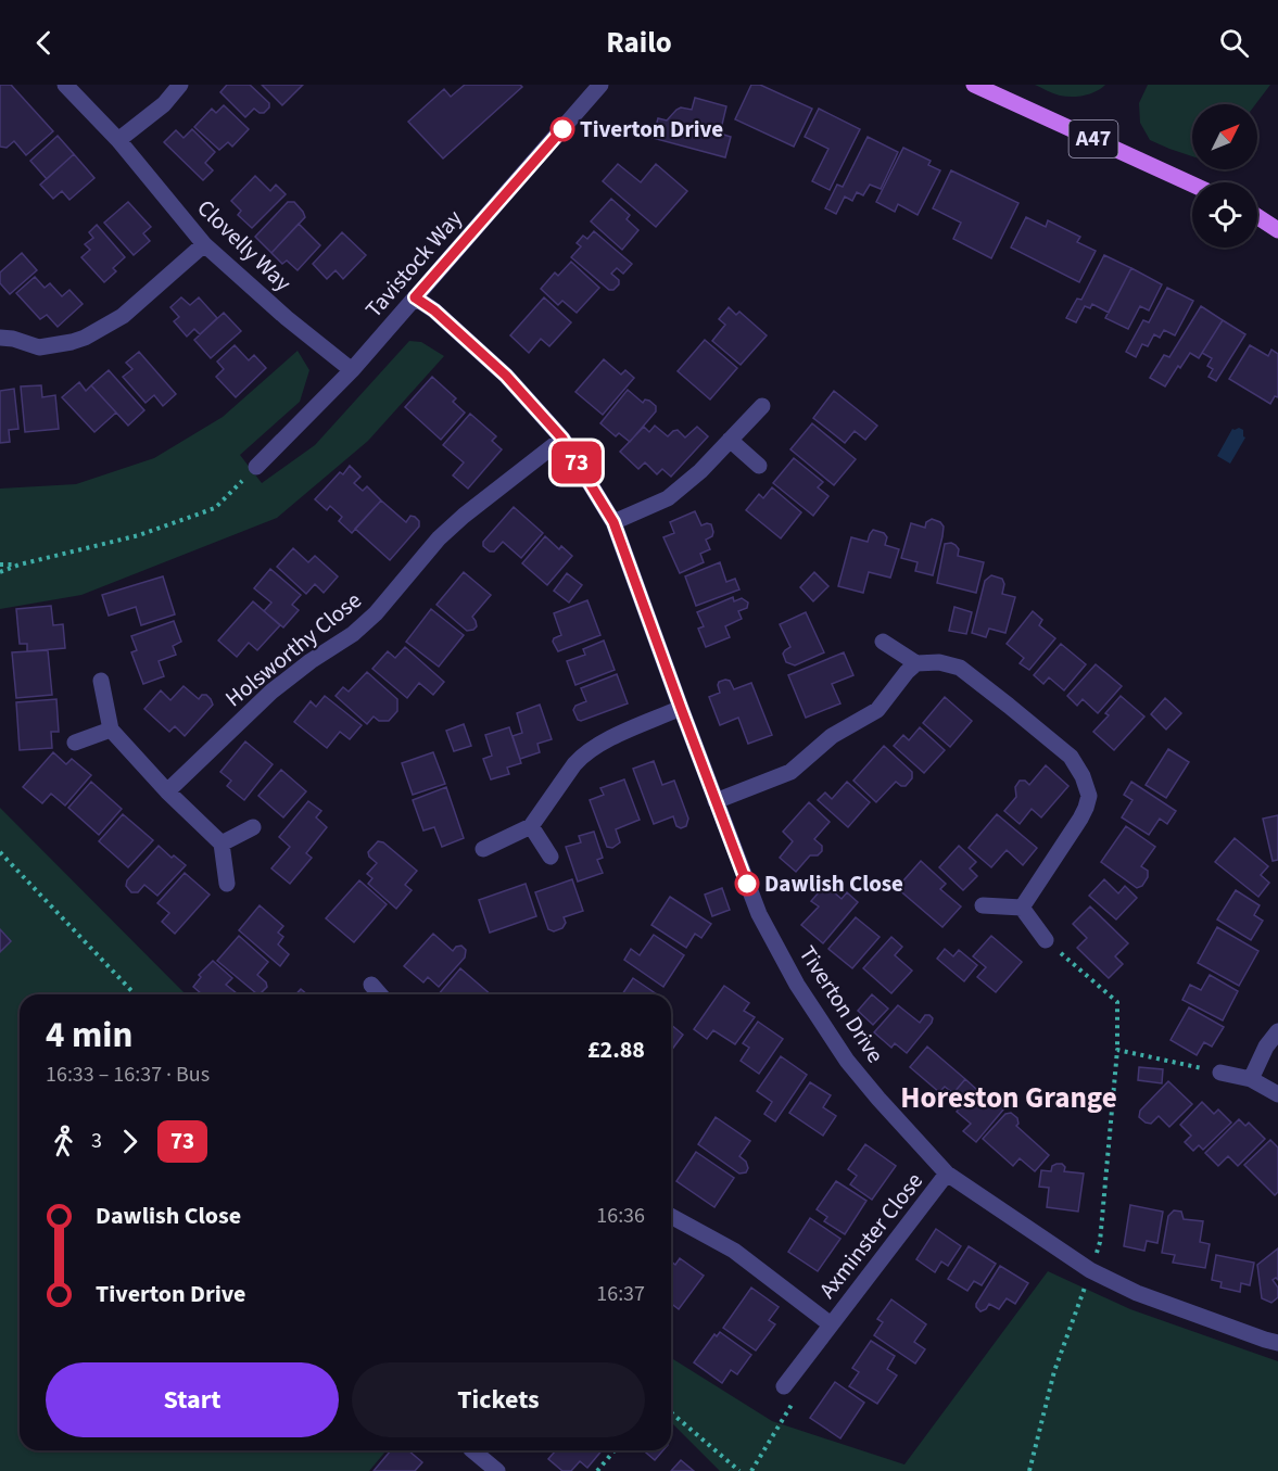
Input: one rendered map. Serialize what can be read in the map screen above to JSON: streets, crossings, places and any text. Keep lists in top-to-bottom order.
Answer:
{
  "streets": {
    "main road": ["A47"],
    "street": [
      "Clovelly Way",
      "Tavistock Way",
      "Holsworthy Close",
      "Tiverton Drive",
      "Axminster Close"
    ]
  },
  "crossings": [
    ["Clovelly Way", "Tavistock Way"],
    ["Tavistock Way", "Tiverton Drive"],
    ["Holsworthy Close", "Tiverton Drive"],
    ["Tiverton Drive", "Axminster Close"]
  ],
  "districts": ["Horeston Grange"],
  "places": ["Tiverton Drive", "Dawlish Close"],
  "lines": ["bus line 73"],
  "north": "top right",
  "page": {
    "header": "Railo",
    "on_map": "73",
    "heading": ["4 min", "16:33 – 16:37 · Bus", "£2.88"],
    "legs": ["3", "73"],
    "list": [
      {
        "name": "Dawlish Close",
        "value": "16:36"
      },
      {
        "name": "Tiverton Drive",
        "value": "16:37"
      }
    ],
    "buttons": ["Start", "Tickets"]
  }
}
